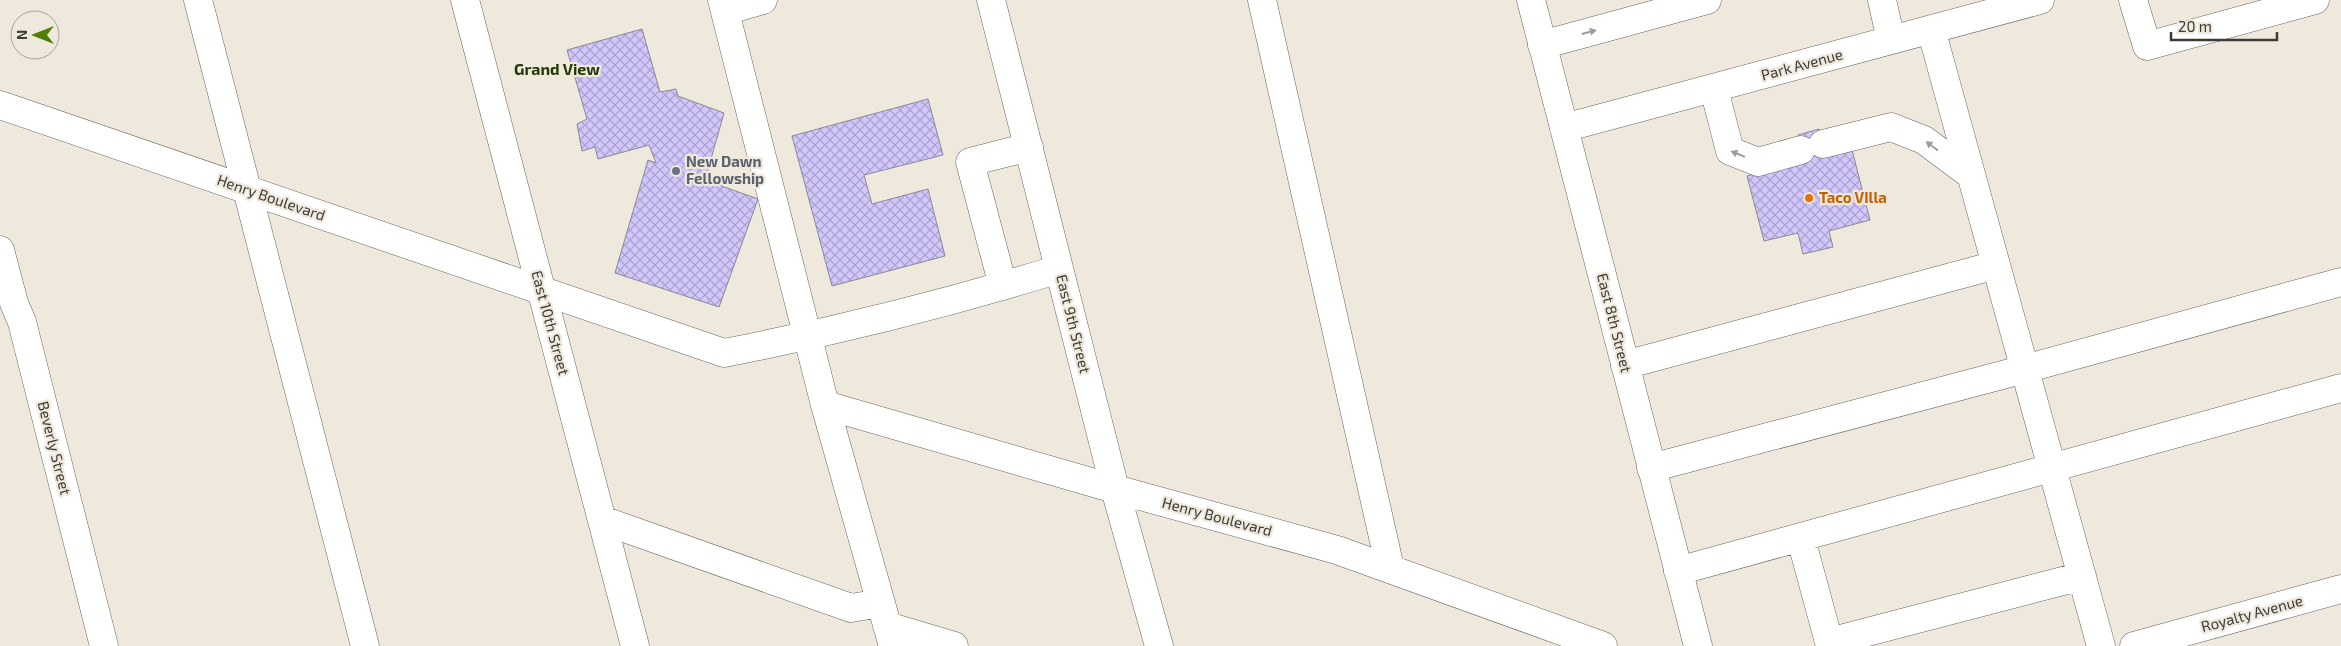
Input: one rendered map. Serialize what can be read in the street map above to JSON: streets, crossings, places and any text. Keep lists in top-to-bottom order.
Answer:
{
  "streets": {
    "street": [
      "Park Avenue",
      "Henry Boulevard",
      "East 10th Street",
      "East 8th Street",
      "East 9th Street",
      "Beverly Street",
      "Royalty Avenue"
    ]
  },
  "crossings": [
    ["Park Avenue", "East 8th Street"],
    ["Henry Boulevard", "East 10th Street"],
    ["Henry Boulevard", "East 9th Street"]
  ],
  "districts": ["Grand View"],
  "places": ["New Dawn Fellowship", "Taco VIlla"],
  "scale_bar": "20 m",
  "north": "left"
}
